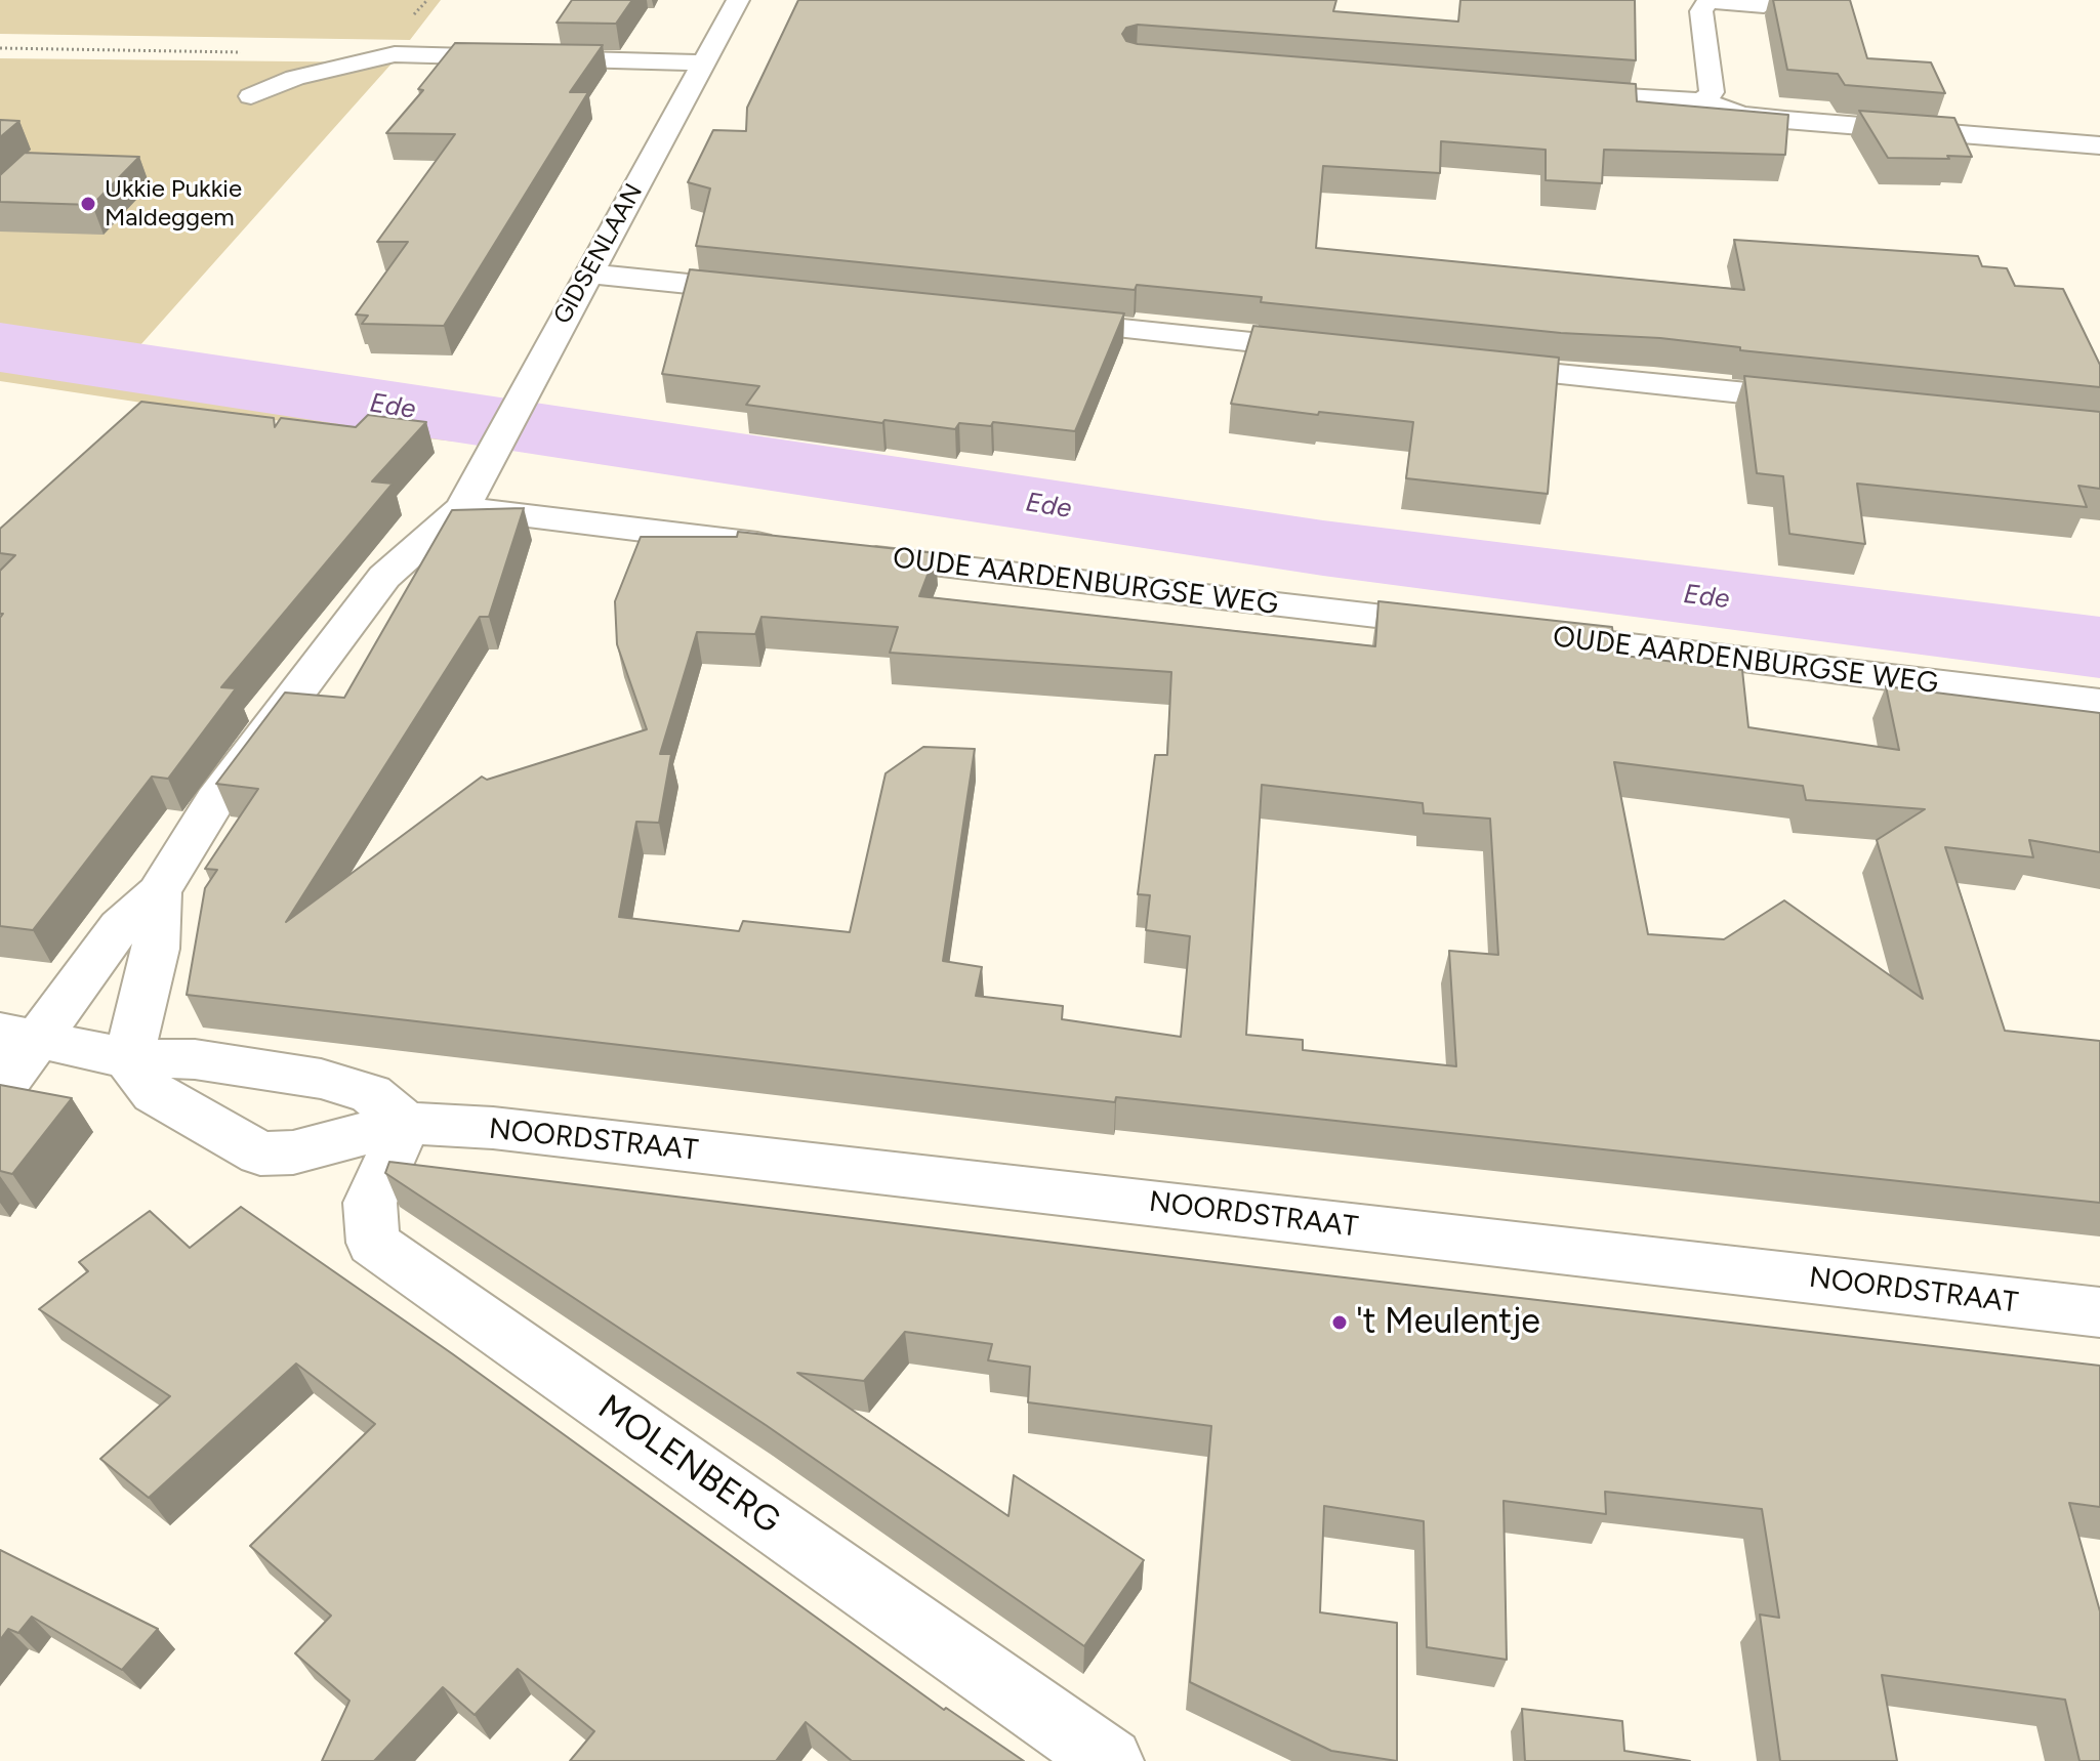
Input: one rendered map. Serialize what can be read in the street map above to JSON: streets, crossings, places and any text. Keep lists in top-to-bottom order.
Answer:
{
  "streets": {
    "street": [
      "GIDSENLAAN",
      "OUDE AARDENBURGSE WEG",
      "NOORDSTRAAT",
      "MOLENBERG"
    ]
  },
  "crossings": [
    ["NOORDSTRAAT", "MOLENBERG"]
  ],
  "water": ["Ede"],
  "places": ["Ukkie Pukkie Maldeggem", "'t Meulentje"]
}
